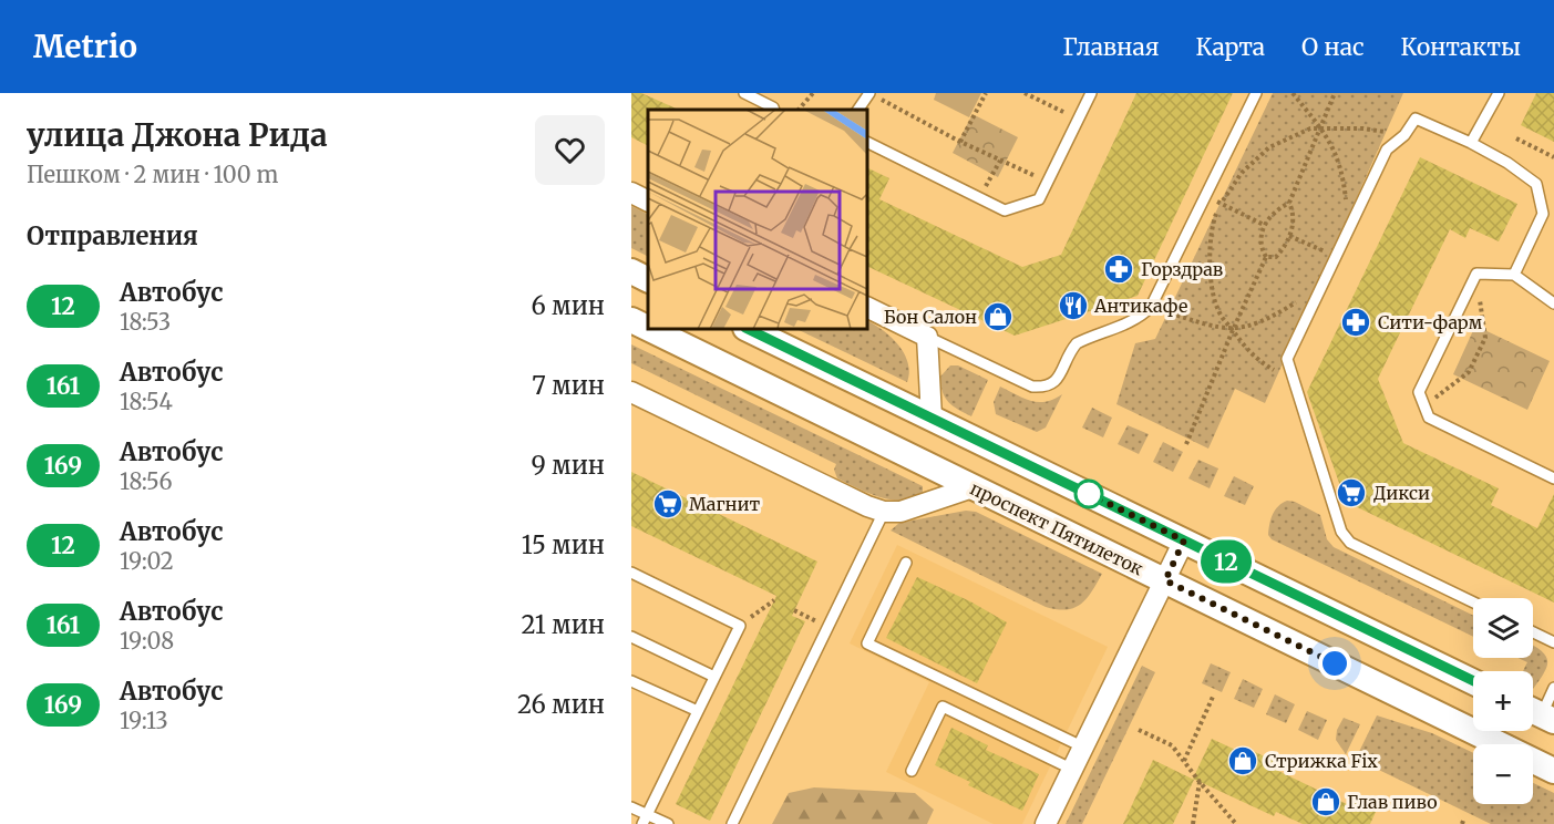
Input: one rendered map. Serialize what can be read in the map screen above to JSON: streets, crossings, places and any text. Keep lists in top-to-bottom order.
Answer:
{
  "streets": {
    "street": ["проспект Пятилеток"]
  },
  "places": {
    "pharmacy": ["Горздрав", "Сити-фарм"],
    "restaurant": ["Антикафе"],
    "shop": ["Бон Салон", "Стрижка Fix", "Глав пиво"],
    "supermarket": ["Дикси", "Магнит"]
  },
  "lines": ["bus line 12"],
  "page": {
    "header": "Metrio",
    "nav": [
      "Главная",
      "Карта",
      "О нас",
      "Контакты"
    ],
    "heading": [
      ["улица Джона Рида", "Пешком · 2 мин · 100 m"],
      "Отправления"
    ],
    "on_map": "12",
    "list": [
      {
        "mark": "12",
        "name": "Автобус",
        "note": "18:53",
        "value": "6 мин"
      },
      {
        "mark": "161",
        "name": "Автобус",
        "note": "18:54",
        "value": "7 мин"
      },
      {
        "mark": "169",
        "name": "Автобус",
        "note": "18:56",
        "value": "9 мин"
      },
      {
        "mark": "12",
        "name": "Автобус",
        "note": "19:02",
        "value": "15 мин"
      },
      {
        "mark": "161",
        "name": "Автобус",
        "note": "19:08",
        "value": "21 мин"
      },
      {
        "mark": "169",
        "name": "Автобус",
        "note": "19:13",
        "value": "26 мин"
      }
    ],
    "map_buttons": ["+", "−"]
  }
}
